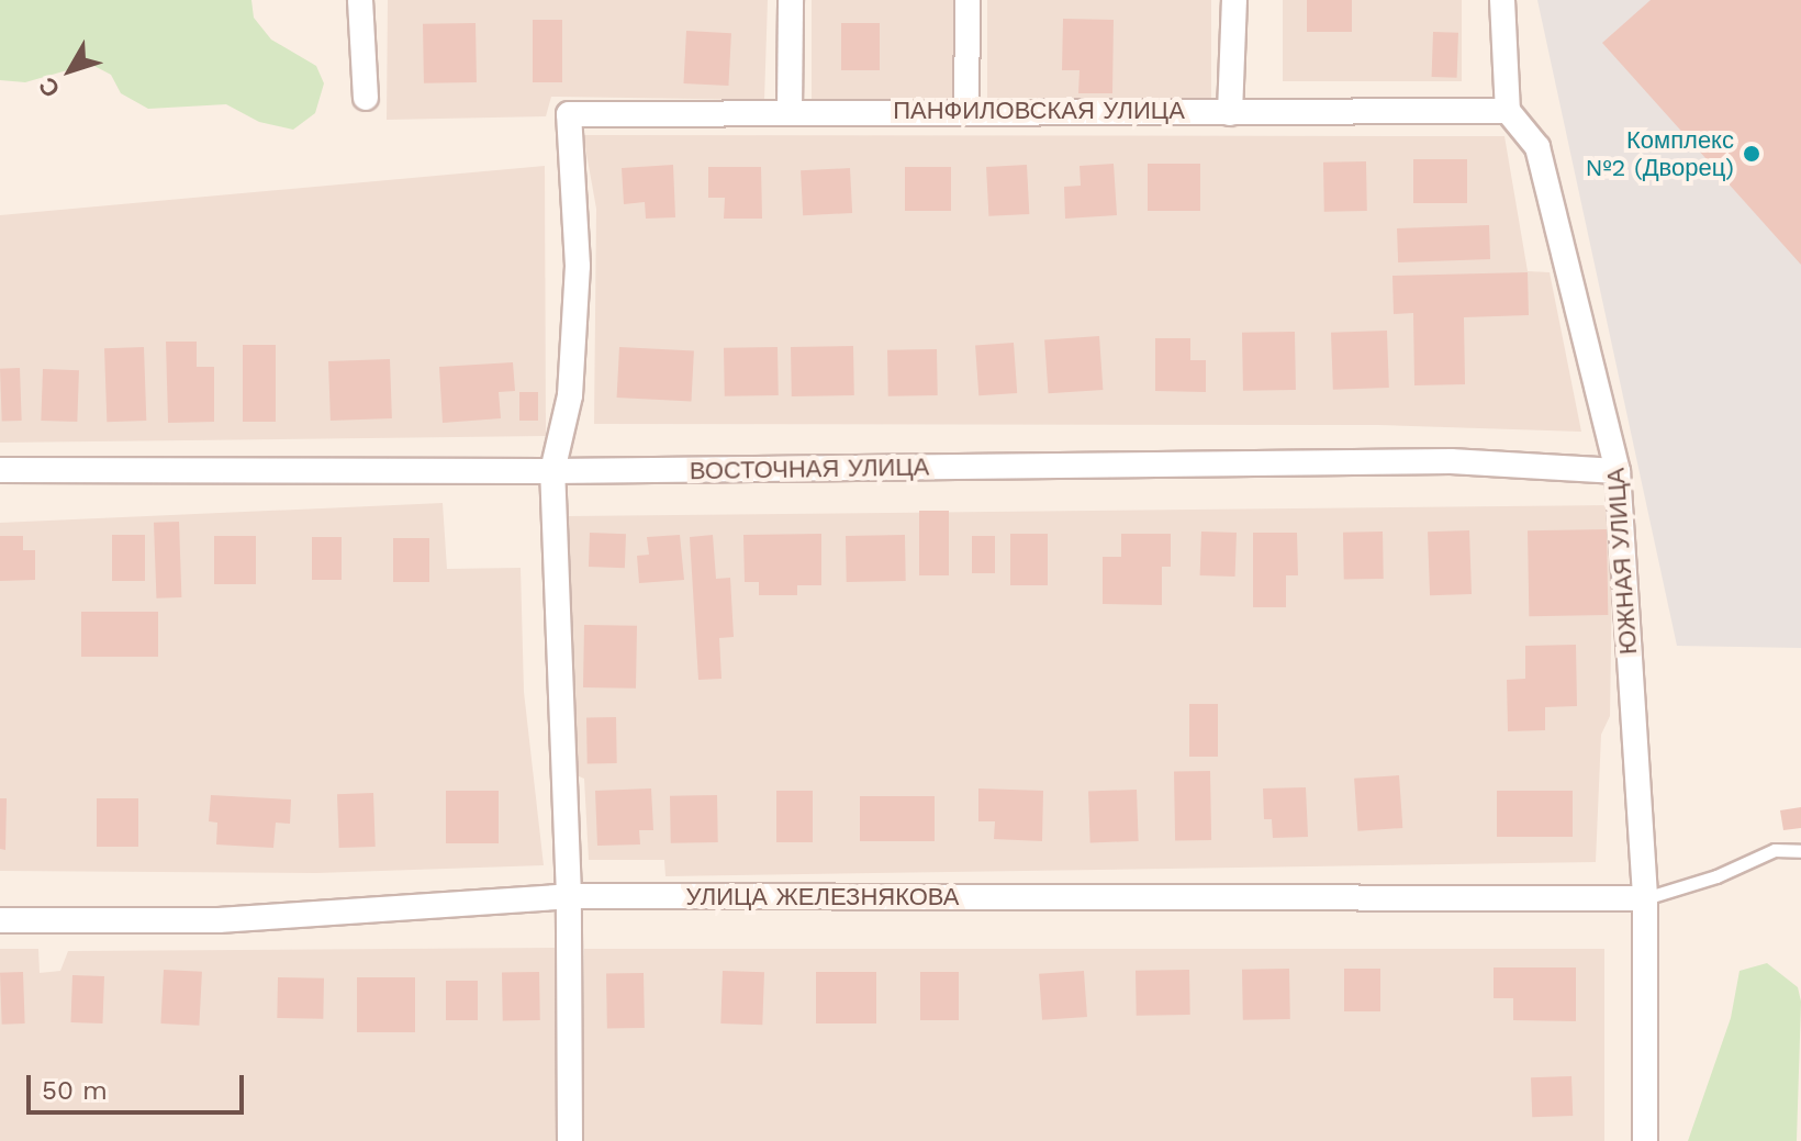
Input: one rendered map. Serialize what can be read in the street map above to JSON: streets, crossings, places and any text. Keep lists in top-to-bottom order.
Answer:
{
  "streets": {
    "street": [
      "ПАНФИЛОВСКАЯ УЛИЦА",
      "ВОСТОЧНАЯ УЛИЦА",
      "ЮЖНАЯ УЛИЦА",
      "УЛИЦА ЖЕЛЕЗНЯКОВА"
    ]
  },
  "crossings": [
    ["ПАНФИЛОВСКАЯ УЛИЦА", "ВОСТОЧНАЯ УЛИЦА"],
    ["ПАНФИЛОВСКАЯ УЛИЦА", "ЮЖНАЯ УЛИЦА"],
    ["ВОСТОЧНАЯ УЛИЦА", "ЮЖНАЯ УЛИЦА"],
    ["ЮЖНАЯ УЛИЦА", "УЛИЦА ЖЕЛЕЗНЯКОВА"]
  ],
  "places": ["Комплекс №2 (Дворец)"],
  "scale_bar": "50 m",
  "north": "bottom left"
}
